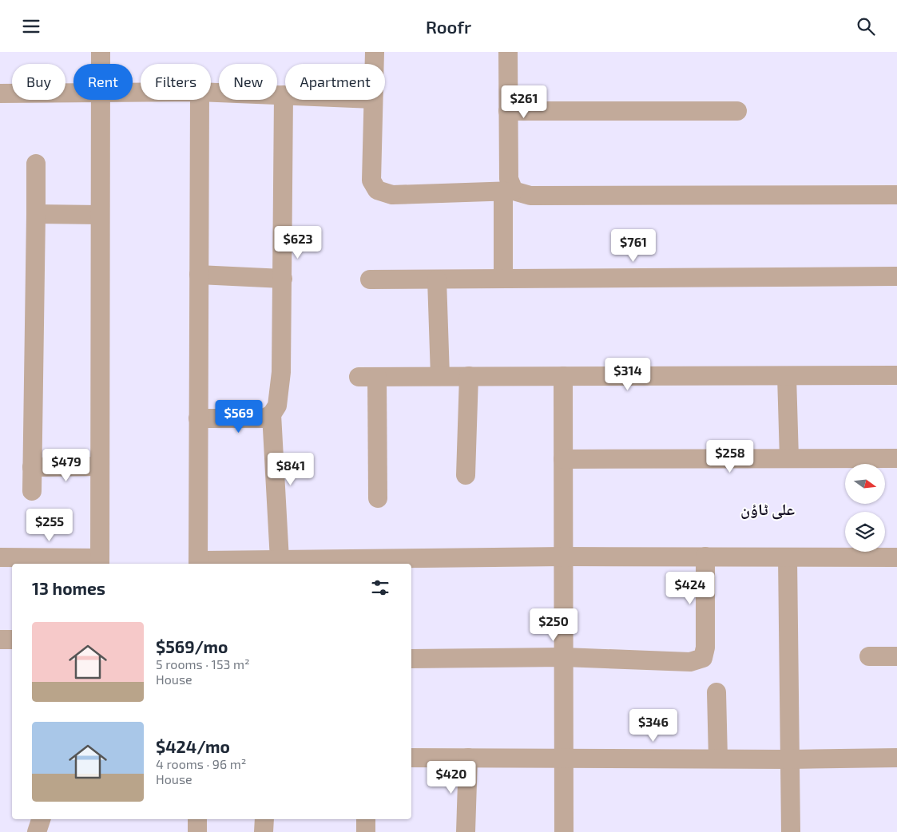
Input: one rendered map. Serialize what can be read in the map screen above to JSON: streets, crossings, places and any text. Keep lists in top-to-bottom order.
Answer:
{
  "districts": ["علی ٹاؤن"],
  "north": "right",
  "page": {
    "header": "Roofr",
    "chip": [
      "Buy",
      "Rent",
      "Filters",
      "New",
      "Apartment"
    ],
    "price": [
      "$261",
      "$623",
      "$761",
      "$314",
      "$569",
      "$258",
      "$479",
      "$841",
      "$255",
      "$424",
      "$250",
      "$346",
      "$420"
    ],
    "heading": "13 homes",
    "list": [
      {
        "name": "$569/mo",
        "note": "5 rooms · 153 m² · House"
      },
      {
        "name": "$424/mo",
        "note": "4 rooms · 96 m² · House"
      }
    ]
  }
}
